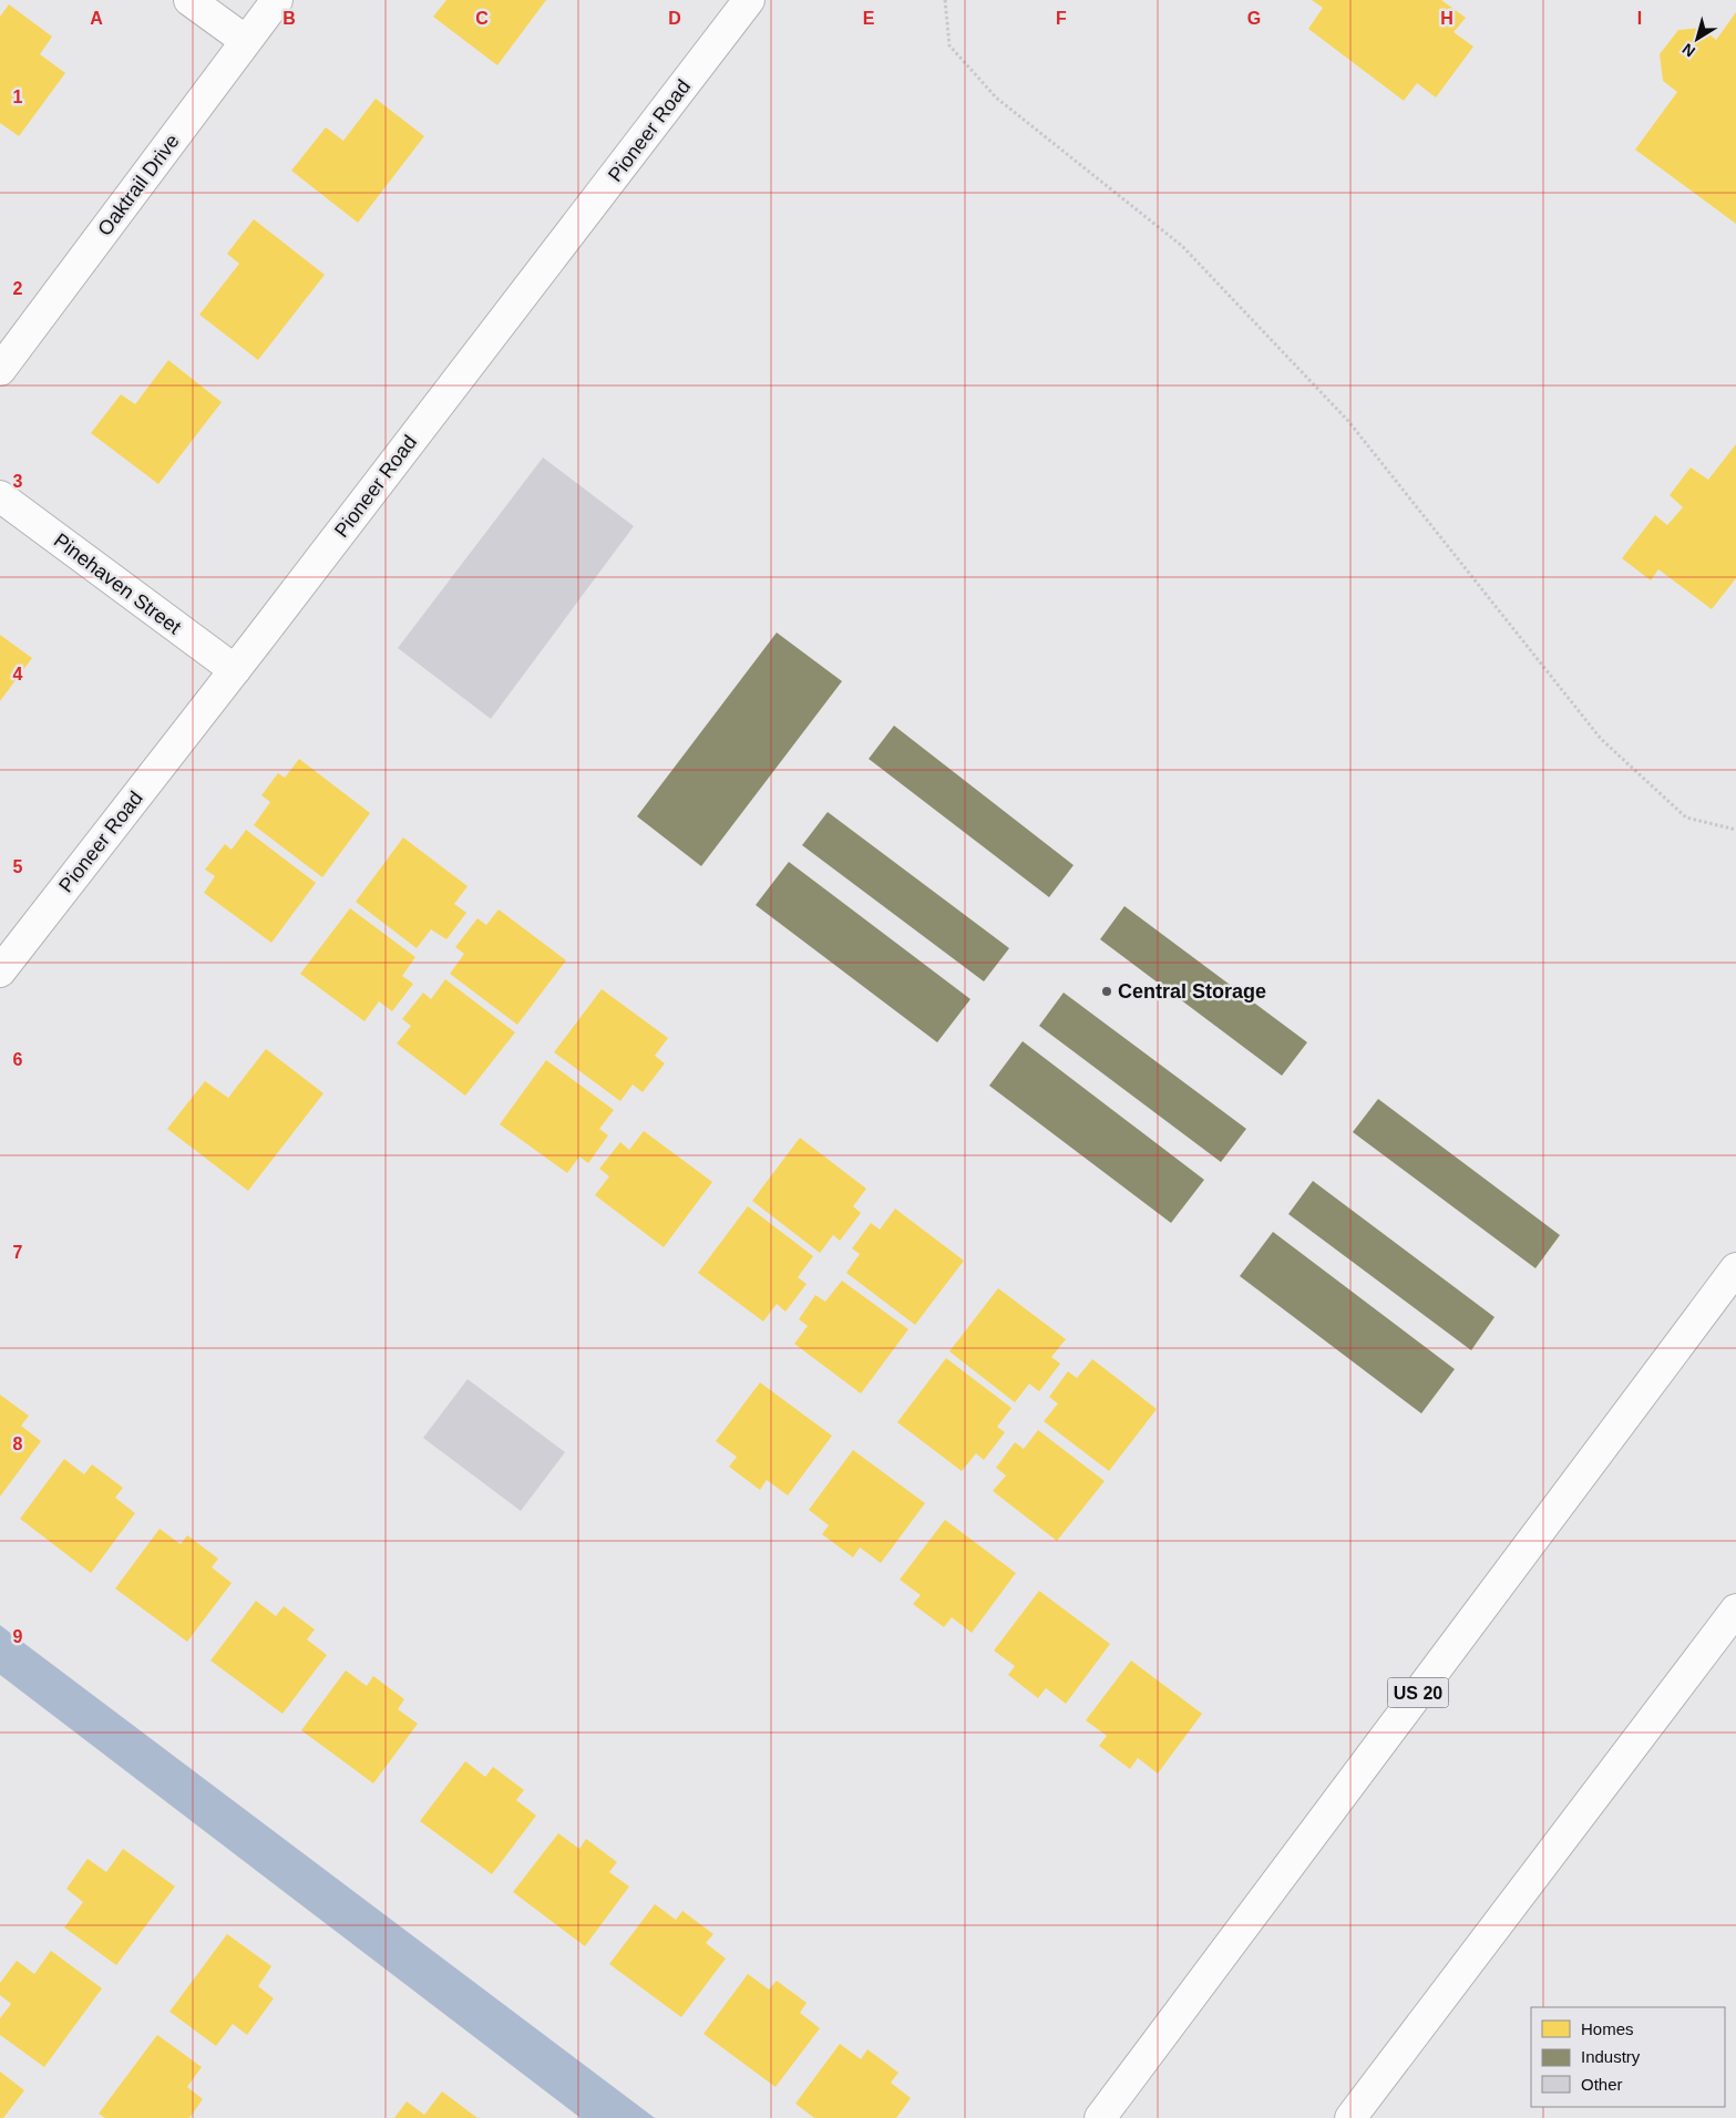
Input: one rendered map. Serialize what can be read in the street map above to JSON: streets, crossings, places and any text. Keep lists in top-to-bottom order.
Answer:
{
  "streets": {
    "main road": [
      "Pioneer Road",
      "Oaktrail Drive",
      "Pinehaven Street",
      "US 20"
    ]
  },
  "crossings": [
    ["Pioneer Road", "Pinehaven Street"]
  ],
  "places": ["Central Storage"],
  "legend": ["Homes", "Industry", "Other"],
  "north": "bottom left",
  "grid": {
    "columns": [
      "A",
      "B",
      "C",
      "D",
      "E",
      "F",
      "G",
      "H",
      "I"
    ],
    "rows": [
      "1",
      "2",
      "3",
      "4",
      "5",
      "6",
      "7",
      "8",
      "9"
    ]
  }
}
